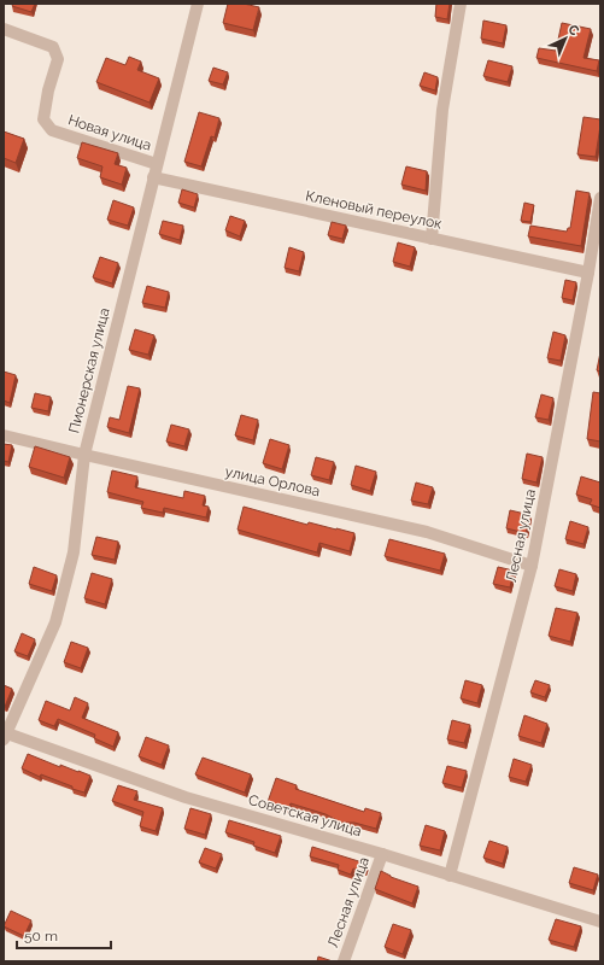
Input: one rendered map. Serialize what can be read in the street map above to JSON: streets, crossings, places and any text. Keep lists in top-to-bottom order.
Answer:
{
  "streets": {
    "street": [
      "Новая улица",
      "Кленовый переулок",
      "Пионерская улица",
      "улица Орлова",
      "Лесная улица",
      "Советская улица"
    ]
  },
  "crossings": [
    ["Новая улица", "Пионерская улица"],
    ["Кленовый переулок", "Пионерская улица"],
    ["Кленовый переулок", "Лесная улица"],
    ["Пионерская улица", "улица Орлова"],
    ["Пионерская улица", "Советская улица"],
    ["улица Орлова", "Лесная улица"],
    ["Лесная улица", "Советская улица"]
  ],
  "scale_bar": "50 m",
  "north": "top right"
}
